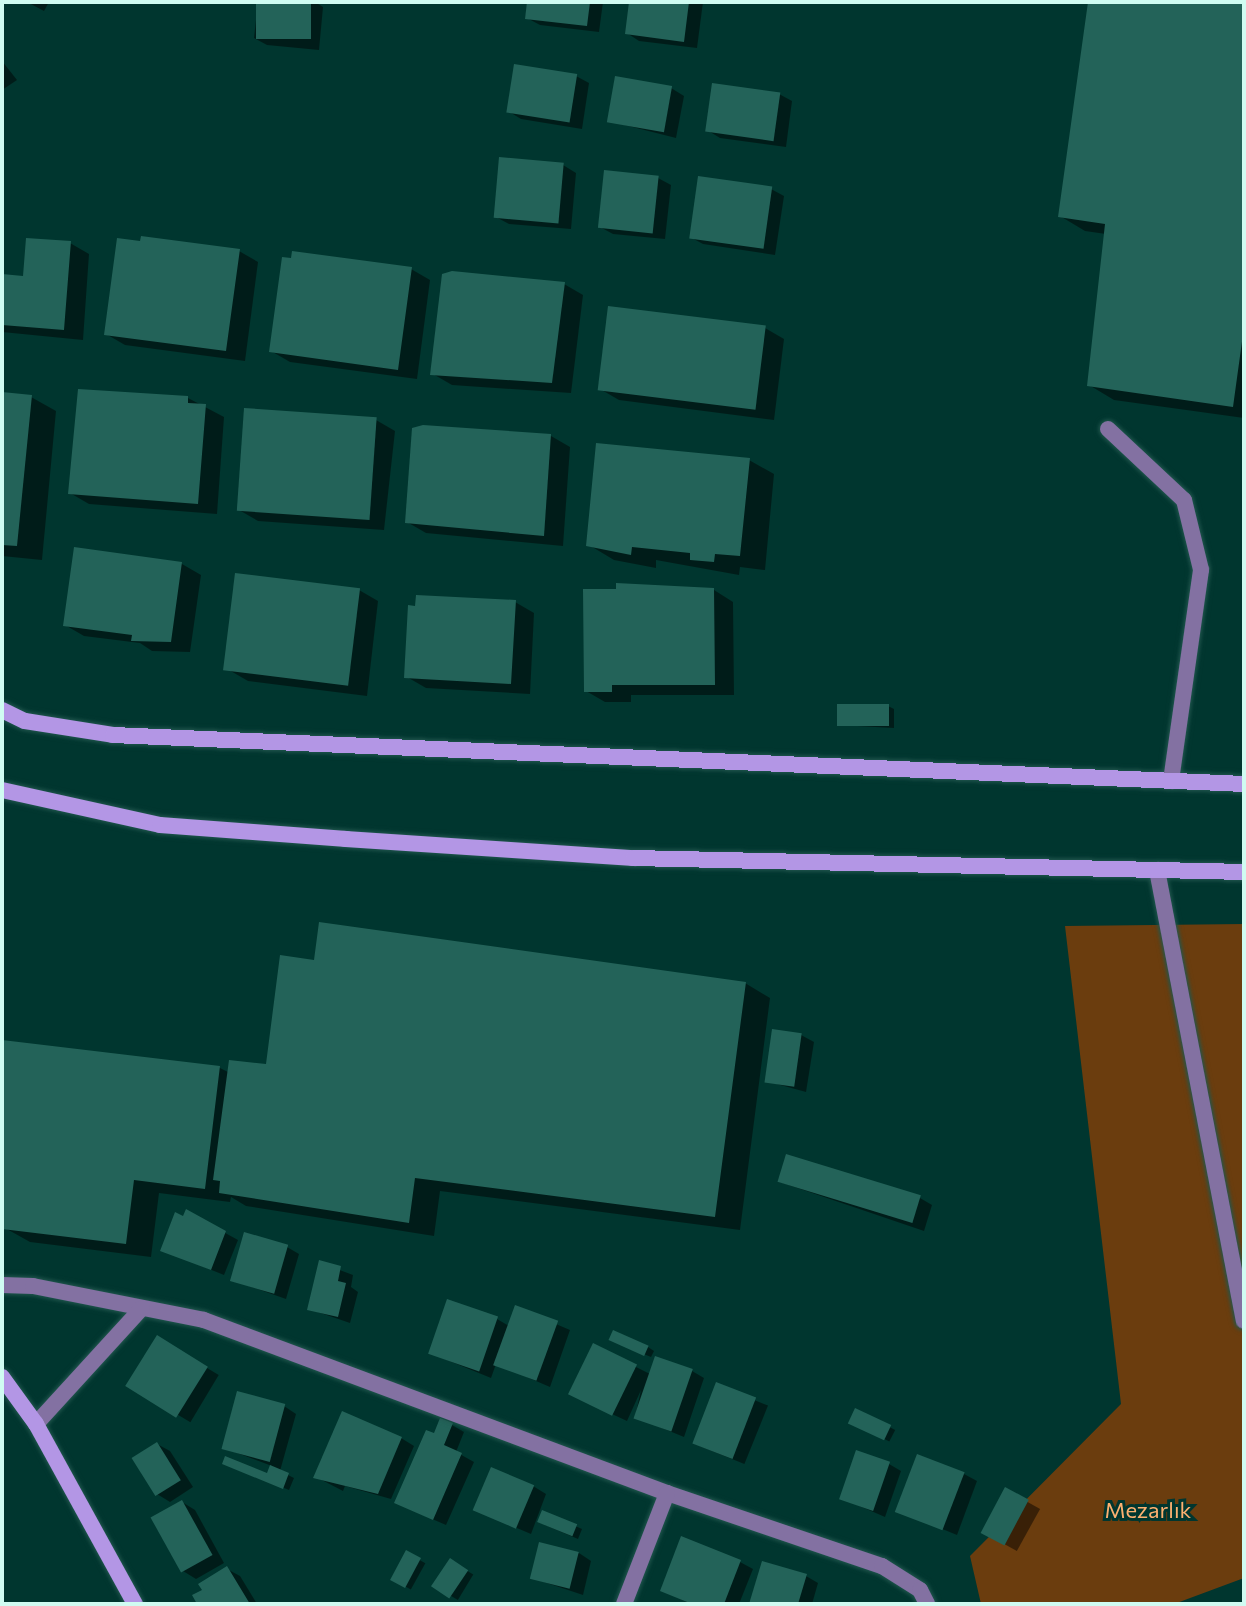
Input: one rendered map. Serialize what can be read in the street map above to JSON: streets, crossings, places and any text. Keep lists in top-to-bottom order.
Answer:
{
  "parks": ["Mezarlık"]
}
